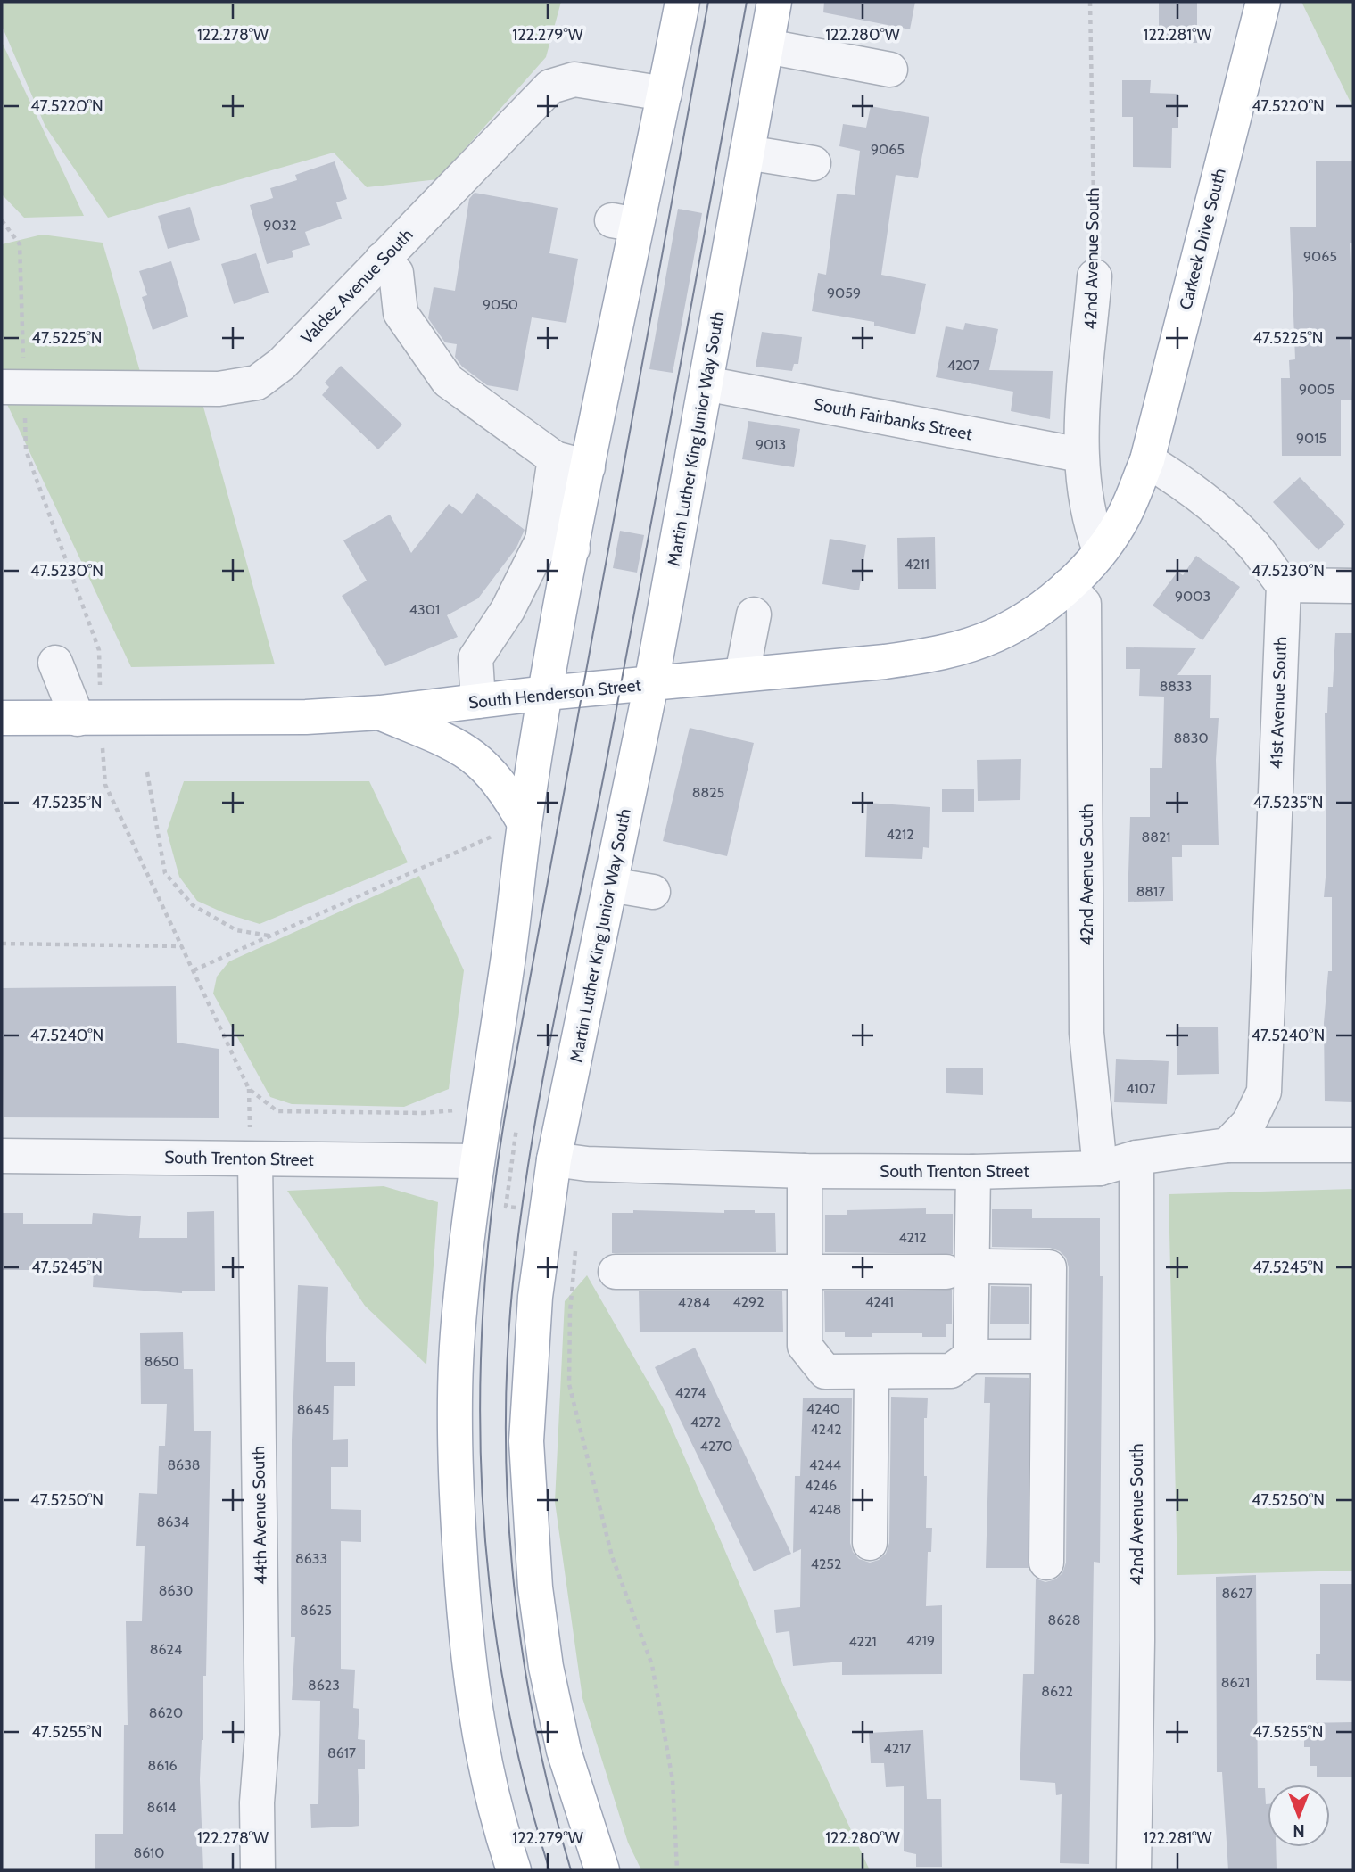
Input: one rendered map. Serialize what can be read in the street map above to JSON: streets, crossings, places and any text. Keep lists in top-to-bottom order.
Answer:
{
  "streets": {
    "main road": ["Carkeek Drive South", "Martin Luther King Junior Way South", "South Henderson Street"],
    "street": [
      "42nd Avenue South",
      "Valdez Avenue South",
      "South Fairbanks Street",
      "41st Avenue South",
      "South Trenton Street",
      "44th Avenue South"
    ]
  },
  "crossings": [
    ["Carkeek Drive South", "42nd Avenue South"],
    ["Carkeek Drive South", "South Henderson Street"],
    ["42nd Avenue South", "South Fairbanks Street"],
    ["42nd Avenue South", "South Henderson Street"],
    ["42nd Avenue South", "South Trenton Street"],
    ["South Fairbanks Street", "Martin Luther King Junior Way South"],
    ["Martin Luther King Junior Way South", "South Henderson Street"],
    ["Martin Luther King Junior Way South", "South Trenton Street"],
    ["41st Avenue South", "South Trenton Street"],
    ["South Trenton Street", "44th Avenue South"]
  ],
  "house_numbers": [
    "9065",
    "9032",
    "9065",
    "9059",
    "9050",
    "4207",
    "9005",
    "9015",
    "9013",
    "4211",
    "9003",
    "4301",
    "8833",
    "8830",
    "8825",
    "4212",
    "8821",
    "8817",
    "4107",
    "4212",
    "4292",
    "4241",
    "4284",
    "8650",
    "4274",
    "4240",
    "8645",
    "4272",
    "4242",
    "4270",
    "8638",
    "4244",
    "4246",
    "4248",
    "8634",
    "8633",
    "4252",
    "8630",
    "8627",
    "8625",
    "8628",
    "4219",
    "4221",
    "8624",
    "8621",
    "8623",
    "8622",
    "8620",
    "4217",
    "8617",
    "8616",
    "8614",
    "8610"
  ],
  "north": "bottom",
  "coordinates": [
    "122.278°W",
    "122.279°W",
    "122.280°W",
    "122.281°W",
    "47.5220°N",
    "47.5225°N",
    "47.5230°N",
    "47.5235°N",
    "47.5240°N",
    "47.5245°N",
    "47.5250°N",
    "47.5255°N"
  ]
}
